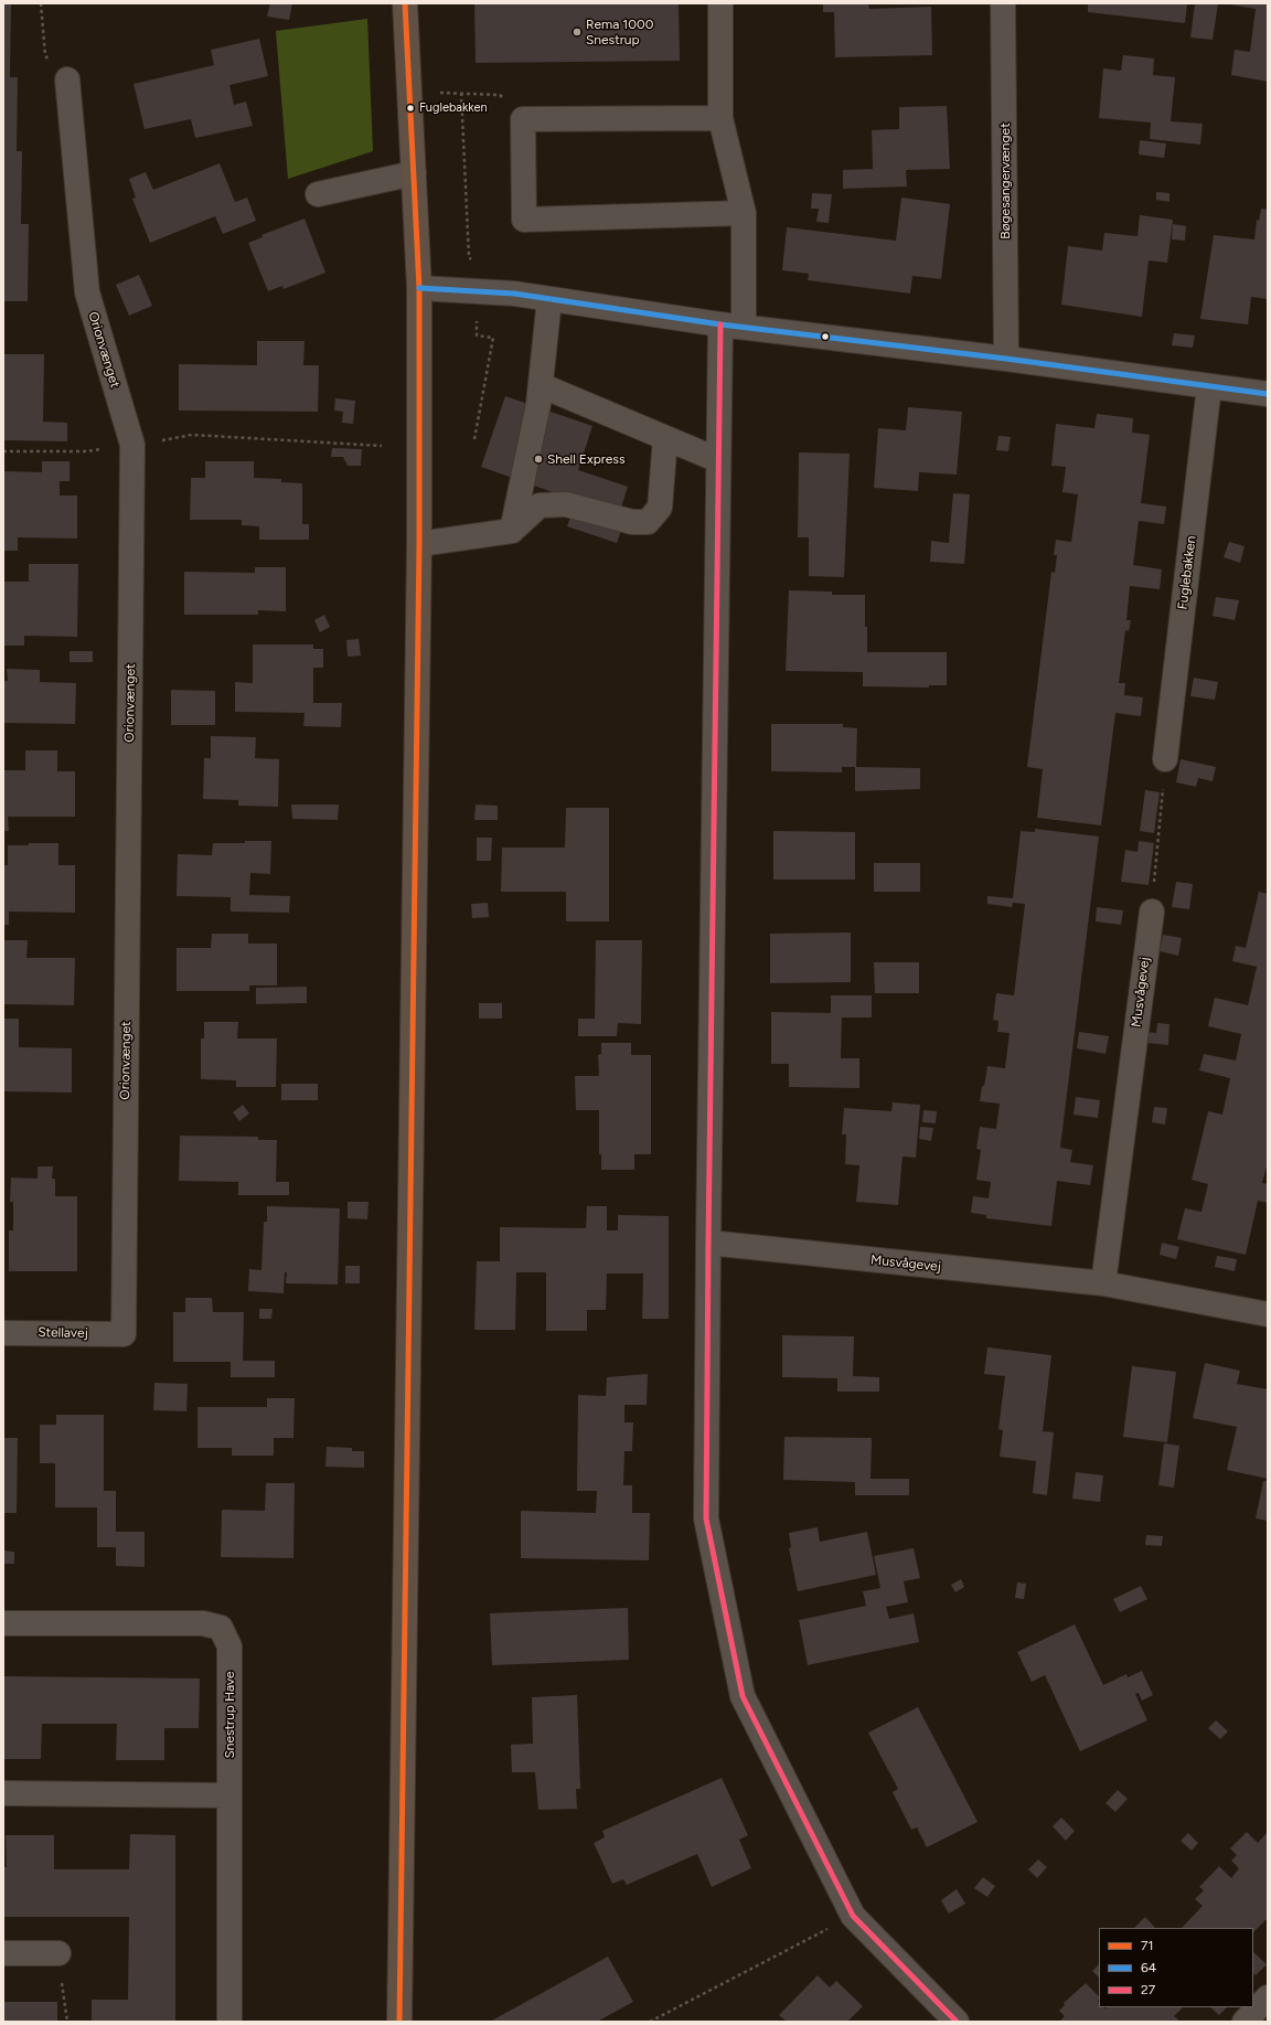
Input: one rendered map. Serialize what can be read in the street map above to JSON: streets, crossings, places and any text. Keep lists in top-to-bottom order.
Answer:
{
  "streets": {
    "street": [
      "Bøgesangervænget",
      "Orionvænget",
      "Fuglebakken",
      "Musvågevej",
      "Stellavej",
      "Snestrup Have"
    ]
  },
  "crossings": [
    ["Orionvænget", "Stellavej"]
  ],
  "places": ["Rema 1000 Snestrup", "Fuglebakken", "Shell Express"],
  "lines": ["transit line 71", "transit line 64", "transit line 27"],
  "legend": ["71", "64", "27"]
}
